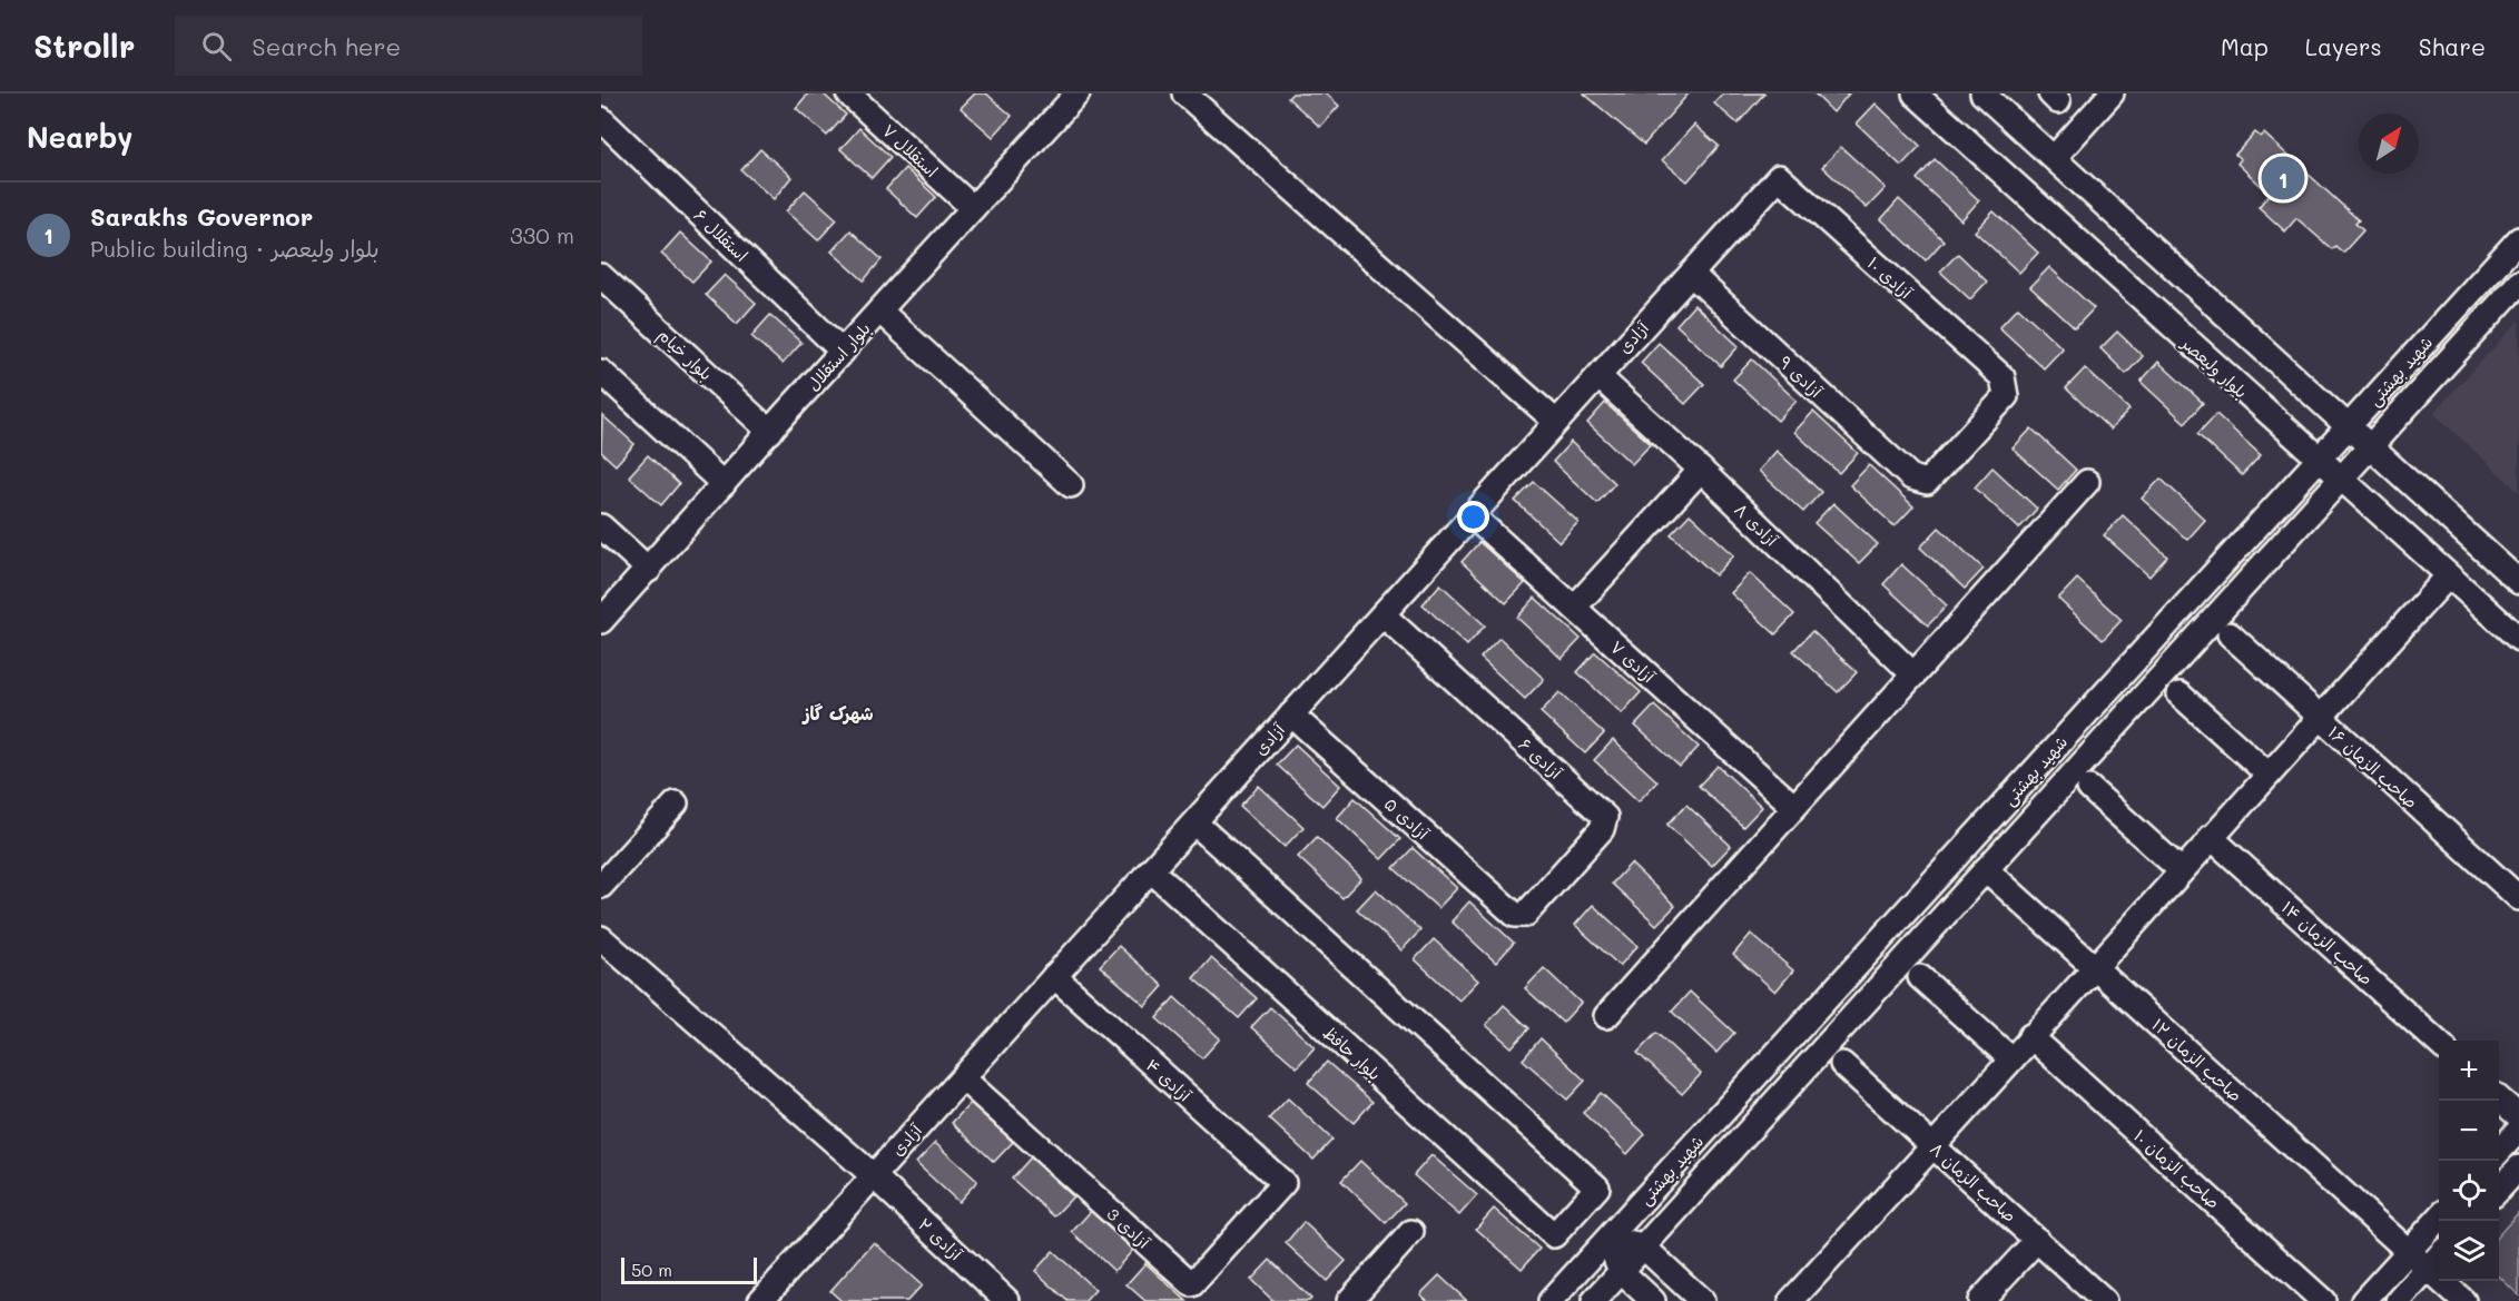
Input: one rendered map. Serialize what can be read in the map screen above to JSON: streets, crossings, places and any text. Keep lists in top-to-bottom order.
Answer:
{
  "streets": {
    "street": [
      "استقلال ۷",
      "استقلال ۶",
      "آزادی ۱۰",
      "آزادی",
      "بلوار خیام",
      "بلوار استقلال",
      "بلوار ولیعصر",
      "شهید بهشتی",
      "آزادی ۹",
      "آزادی ۸",
      "آزادی ۷",
      "آزادی ۶",
      "صاحب الزمان ۱۶",
      "آزادی ۵",
      "صاحب الزمان ۱۴",
      "بلوار حافظ",
      "صاحب الزمان ۱۲",
      "آزادی ۴",
      "صاحب الزمان ۱۰",
      "صاحب الزمان ۸",
      "آزادی 3",
      "آزادی ۲"
    ]
  },
  "crossings": [
    ["استقلال ۷", "بلوار استقلال"],
    ["استقلال ۶", "بلوار استقلال"],
    ["آزادی ۱۰", "آزادی"],
    ["آزادی ۱۰", "آزادی ۹"],
    ["آزادی", "آزادی ۹"],
    ["آزادی", "آزادی ۸"],
    ["آزادی", "آزادی ۷"],
    ["آزادی", "آزادی ۶"],
    ["آزادی", "آزادی ۵"],
    ["آزادی", "بلوار حافظ"],
    ["آزادی", "آزادی ۴"],
    ["آزادی", "آزادی 3"],
    ["آزادی", "آزادی ۲"],
    ["بلوار خیام", "بلوار استقلال"],
    ["بلوار ولیعصر", "شهید بهشتی"],
    ["شهید بهشتی", "صاحب الزمان ۱۲"],
    ["آزادی ۶", "آزادی ۵"],
    ["آزادی ۴", "آزادی 3"]
  ],
  "districts": ["شهرک گاز"],
  "scale_bar": "50 m",
  "north": "top right",
  "page": {
    "header": "Strollr",
    "search": "Search here",
    "nav": ["Map", "Layers", "Share"],
    "heading": "Nearby",
    "pins": "1",
    "list": [
      {
        "mark": "1",
        "name": "Sarakhs Governor",
        "note": "Public building · بلوار ولیعصر",
        "value": "330 m"
      }
    ],
    "map_buttons": ["+", "−"],
    "scale": "50 m"
  }
}
